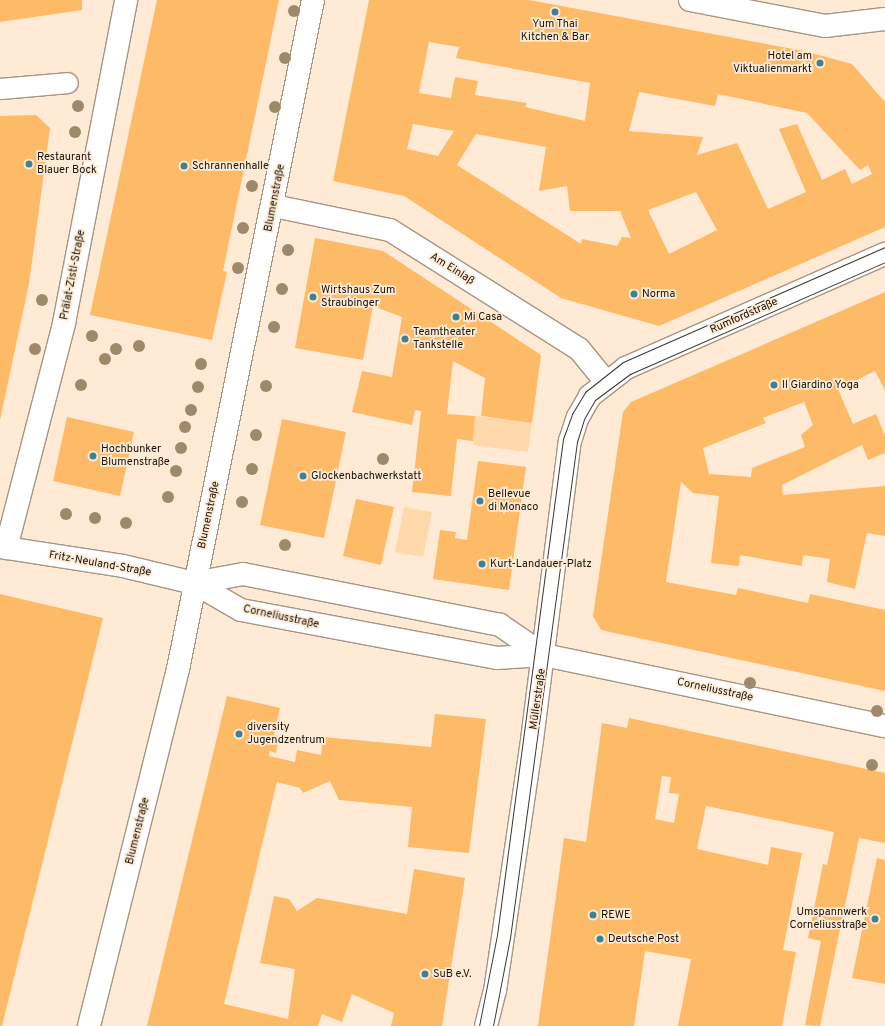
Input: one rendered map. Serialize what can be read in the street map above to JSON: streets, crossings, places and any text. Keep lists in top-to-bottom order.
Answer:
{
  "streets": {
    "street": [
      "Blumenstraße",
      "Am Einlaß",
      "Prälat-Zistl-Straße",
      "Rumfordstraße",
      "Fritz-Neuland-Straße",
      "Corneliusstraße",
      "Müllerstraße"
    ]
  },
  "crossings": [
    ["Blumenstraße", "Am Einlaß"],
    ["Blumenstraße", "Fritz-Neuland-Straße"],
    ["Blumenstraße", "Corneliusstraße"],
    ["Am Einlaß", "Rumfordstraße"],
    ["Am Einlaß", "Müllerstraße"],
    ["Prälat-Zistl-Straße", "Fritz-Neuland-Straße"],
    ["Rumfordstraße", "Müllerstraße"],
    ["Fritz-Neuland-Straße", "Corneliusstraße"],
    ["Corneliusstraße", "Müllerstraße"]
  ],
  "places": [
    "Yum Thai Kitchen & Bar",
    "Hotel am Viktualienmarkt",
    "Restaurant Blauer Bock",
    "Schrannenhalle",
    "Norma",
    "Wirtshaus Zum Straubinger",
    "Mi Casa",
    "Teamtheater Tankstelle",
    "Il Giardino Yoga",
    "Hochbunker Blumenstraße",
    "Glockenbachwerkstatt",
    "Bellevue di Monaco",
    "Kurt-Landauer-Platz",
    "diversity Jugendzentrum",
    "REWE",
    "Umspannwerk Corneliusstraße",
    "Deutsche Post",
    "SuB e.V."
  ]
}
